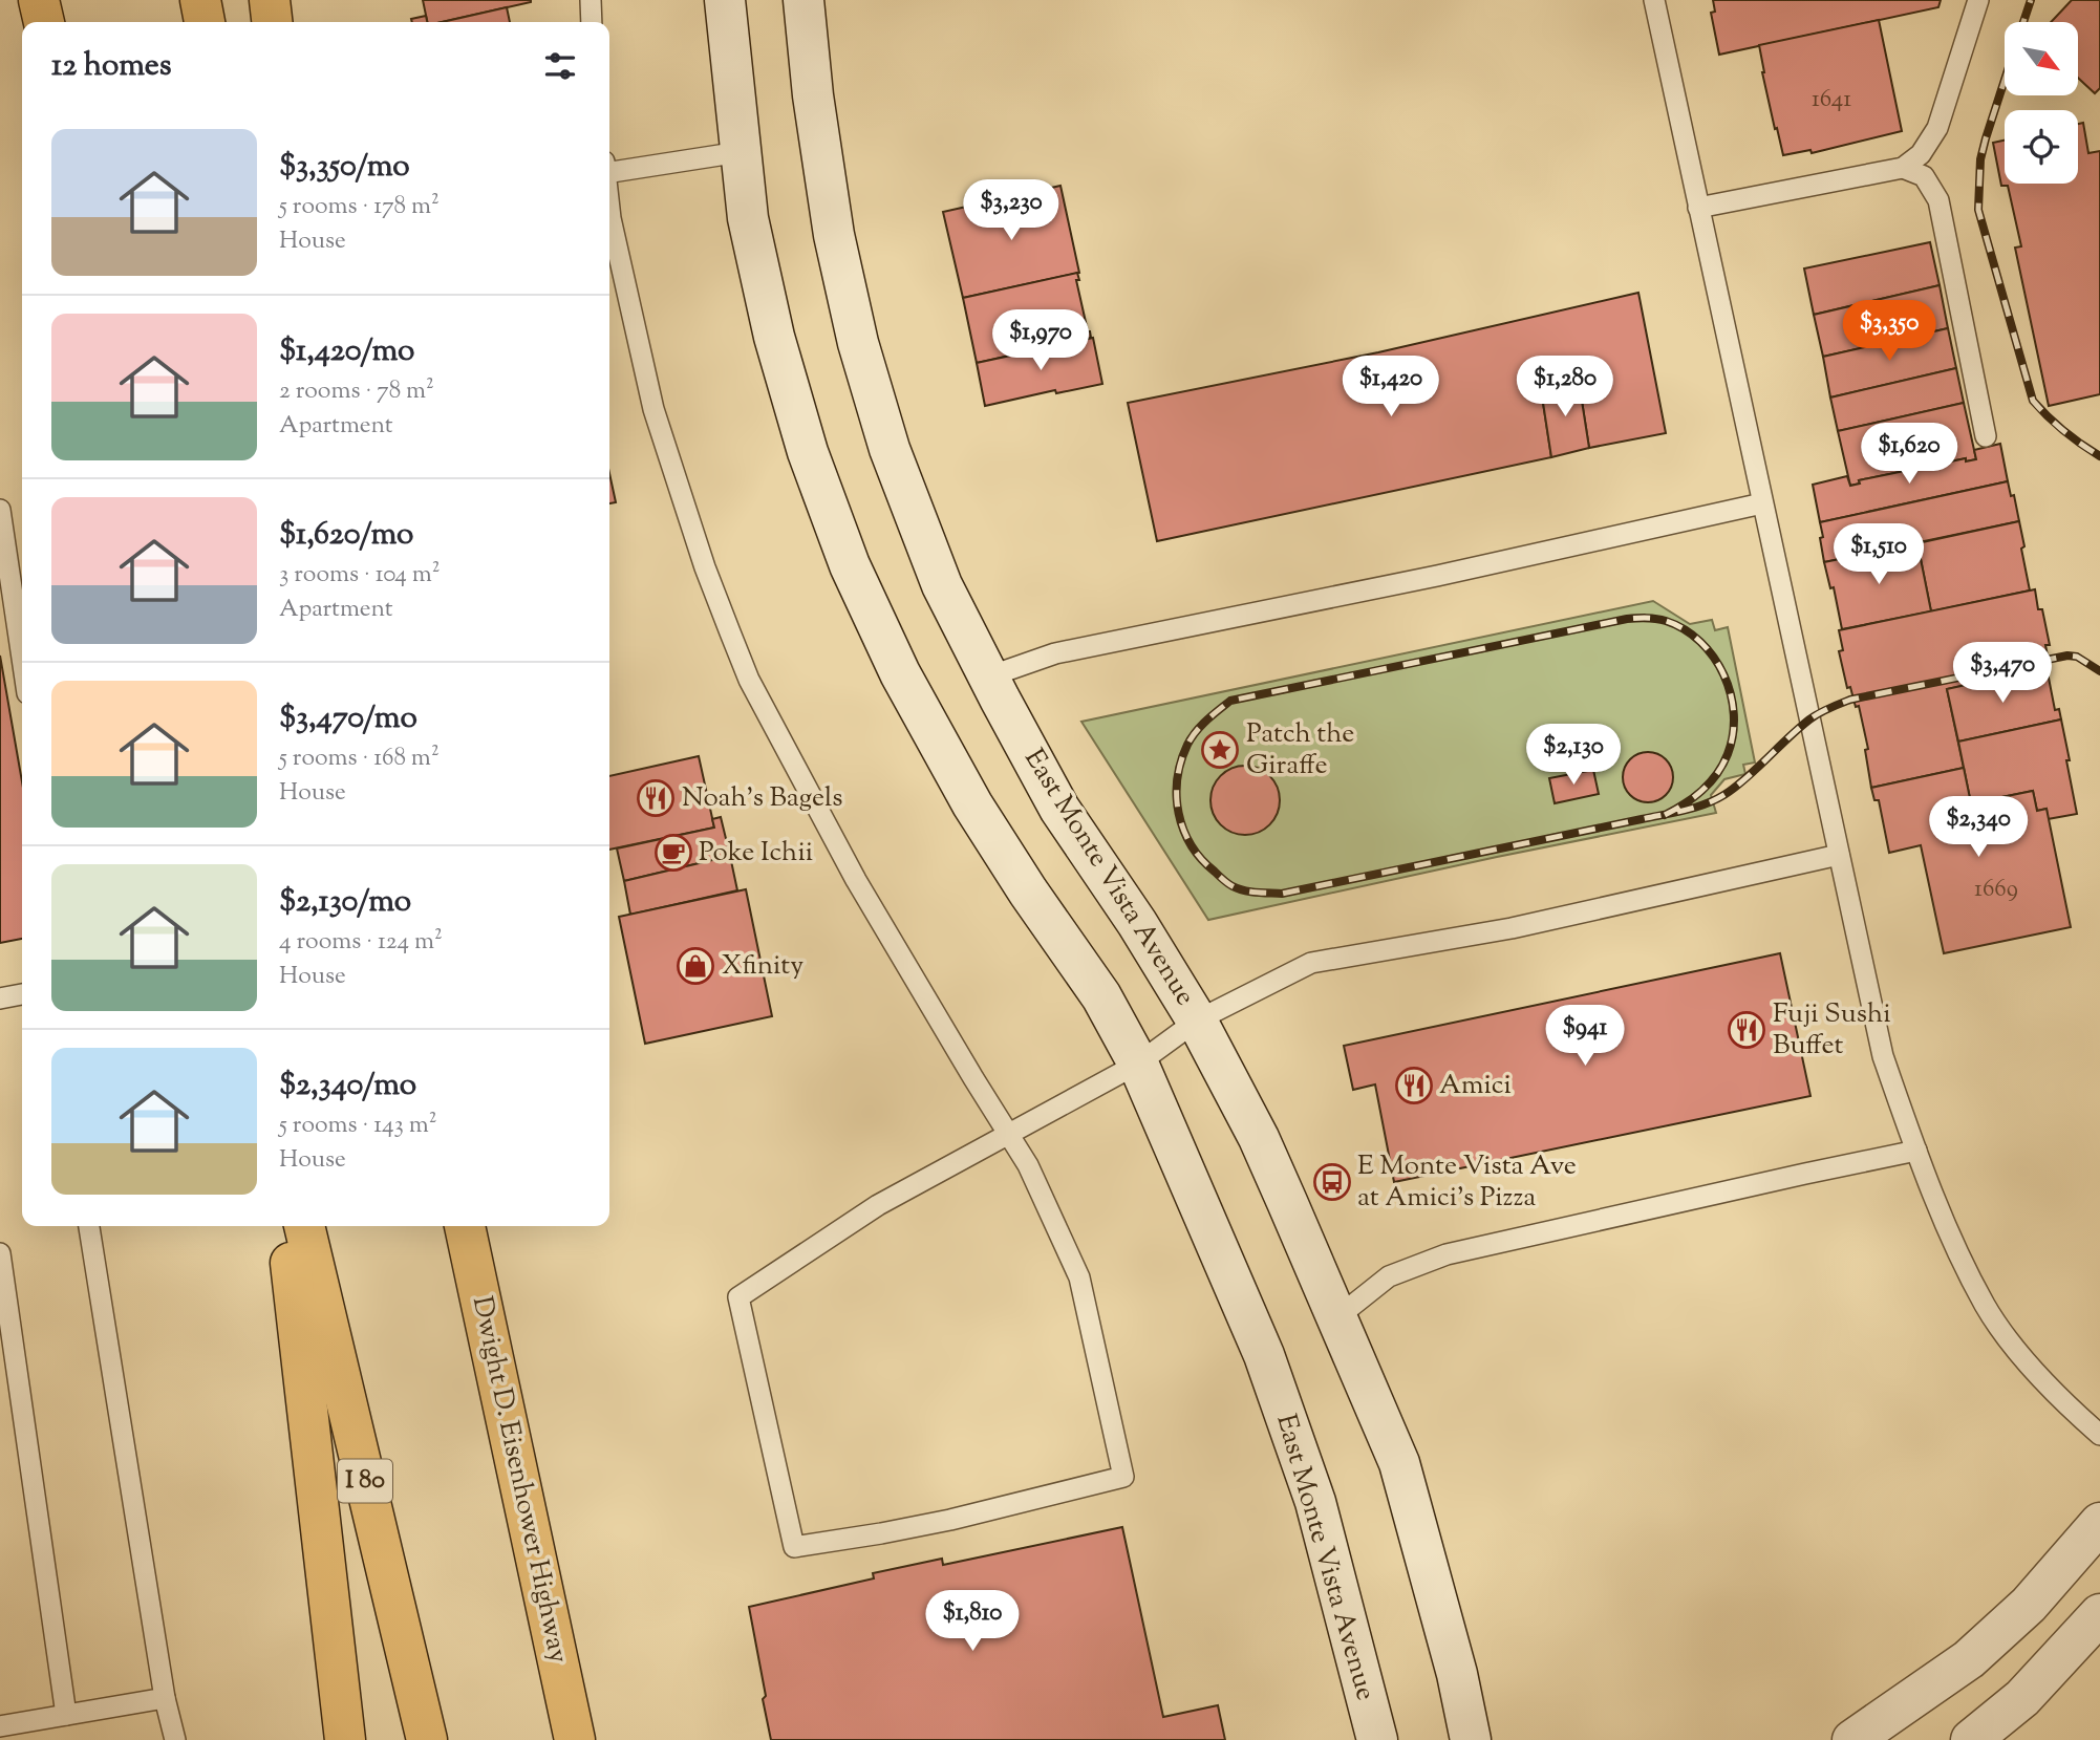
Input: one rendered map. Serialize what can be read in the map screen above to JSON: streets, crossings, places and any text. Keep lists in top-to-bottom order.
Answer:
{
  "streets": {
    "highway": ["Dwight D. Eisenhower Highway", "I 80"],
    "main road": ["East Monte Vista Avenue"]
  },
  "places": {
    "place": ["Patch the Giraffe"],
    "restaurant": ["Noah's Bagels", "Fuji Sushi Buffet", "Amici"],
    "cafe": ["Poke Ichii"],
    "shop": ["Xfinity"],
    "bus stop": ["E Monte Vista Ave at Amici's Pizza"]
  },
  "house_numbers": ["1641", "1669"],
  "north": "bottom right",
  "page": {
    "heading": "12 homes",
    "list": [
      {
        "name": "$3,350/mo",
        "note": "5 rooms · 178 m² · House"
      },
      {
        "name": "$1,420/mo",
        "note": "2 rooms · 78 m² · Apartment"
      },
      {
        "name": "$1,620/mo",
        "note": "3 rooms · 104 m² · Apartment"
      },
      {
        "name": "$3,470/mo",
        "note": "5 rooms · 168 m² · House"
      },
      {
        "name": "$2,130/mo",
        "note": "4 rooms · 124 m² · House"
      },
      {
        "name": "$2,340/mo",
        "note": "5 rooms · 143 m² · House"
      }
    ],
    "price": [
      "$3,230",
      "$3,350",
      "$1,970",
      "$1,420",
      "$1,280",
      "$1,620",
      "$1,510",
      "$3,470",
      "$2,130",
      "$2,340",
      "$941",
      "$1,810"
    ]
  }
}
